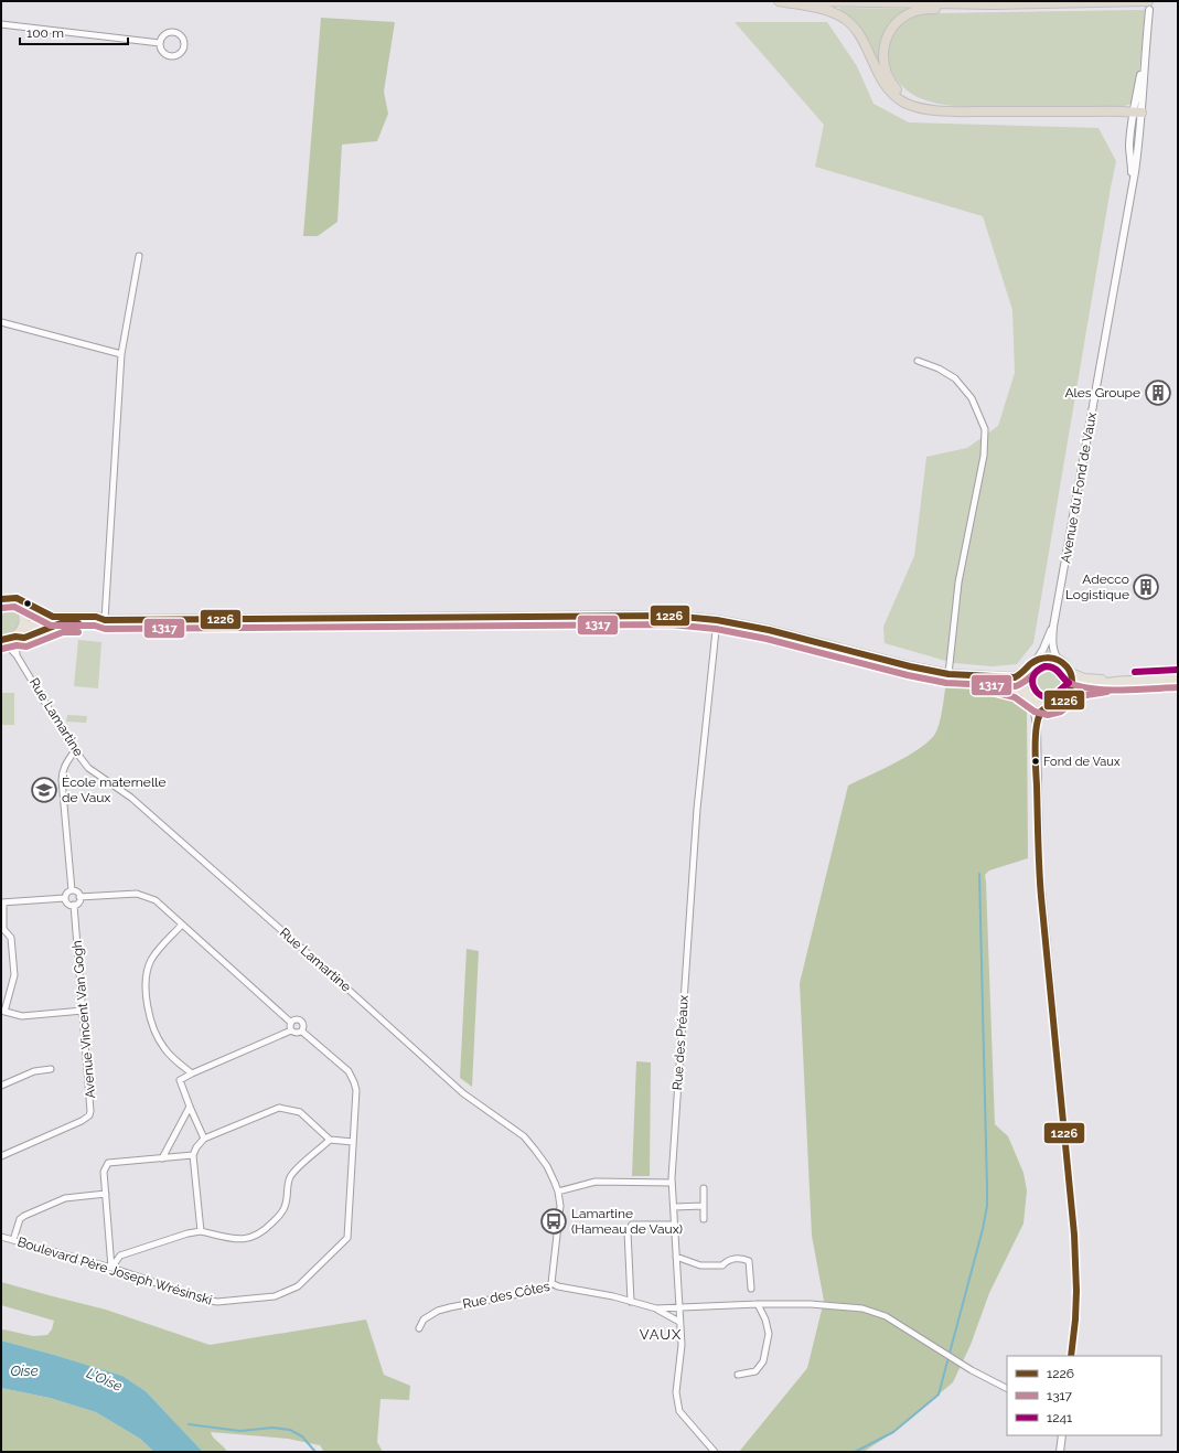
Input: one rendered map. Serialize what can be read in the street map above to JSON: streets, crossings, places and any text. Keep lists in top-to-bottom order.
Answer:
{
  "streets": {
    "street": [
      "Avenue du Fond de Vaux",
      "Rue Lamartine",
      "Avenue Vincent Van Gogh",
      "Rue des Préaux",
      "Boulevard Père Joseph Wrésinski",
      "Rue des Côtes"
    ]
  },
  "crossings": [
    ["Rue Lamartine", "Rue des Côtes"],
    ["Rue des Préaux", "Rue des Côtes"]
  ],
  "districts": ["VAUX"],
  "water": ["Oise", "L'Oise"],
  "places": {
    "building": ["Ales Groupe", "Adecco Logistique"],
    "other": ["Fond de Vaux"],
    "school or university": ["École maternelle de Vaux"],
    "bus stop": ["Lamartine (Hameau de Vaux)"]
  },
  "lines": ["transit line 1226", "transit line 1317", "transit line 1241"],
  "legend": ["1226", "1317", "1241"],
  "scale_bar": "100 m"
}
